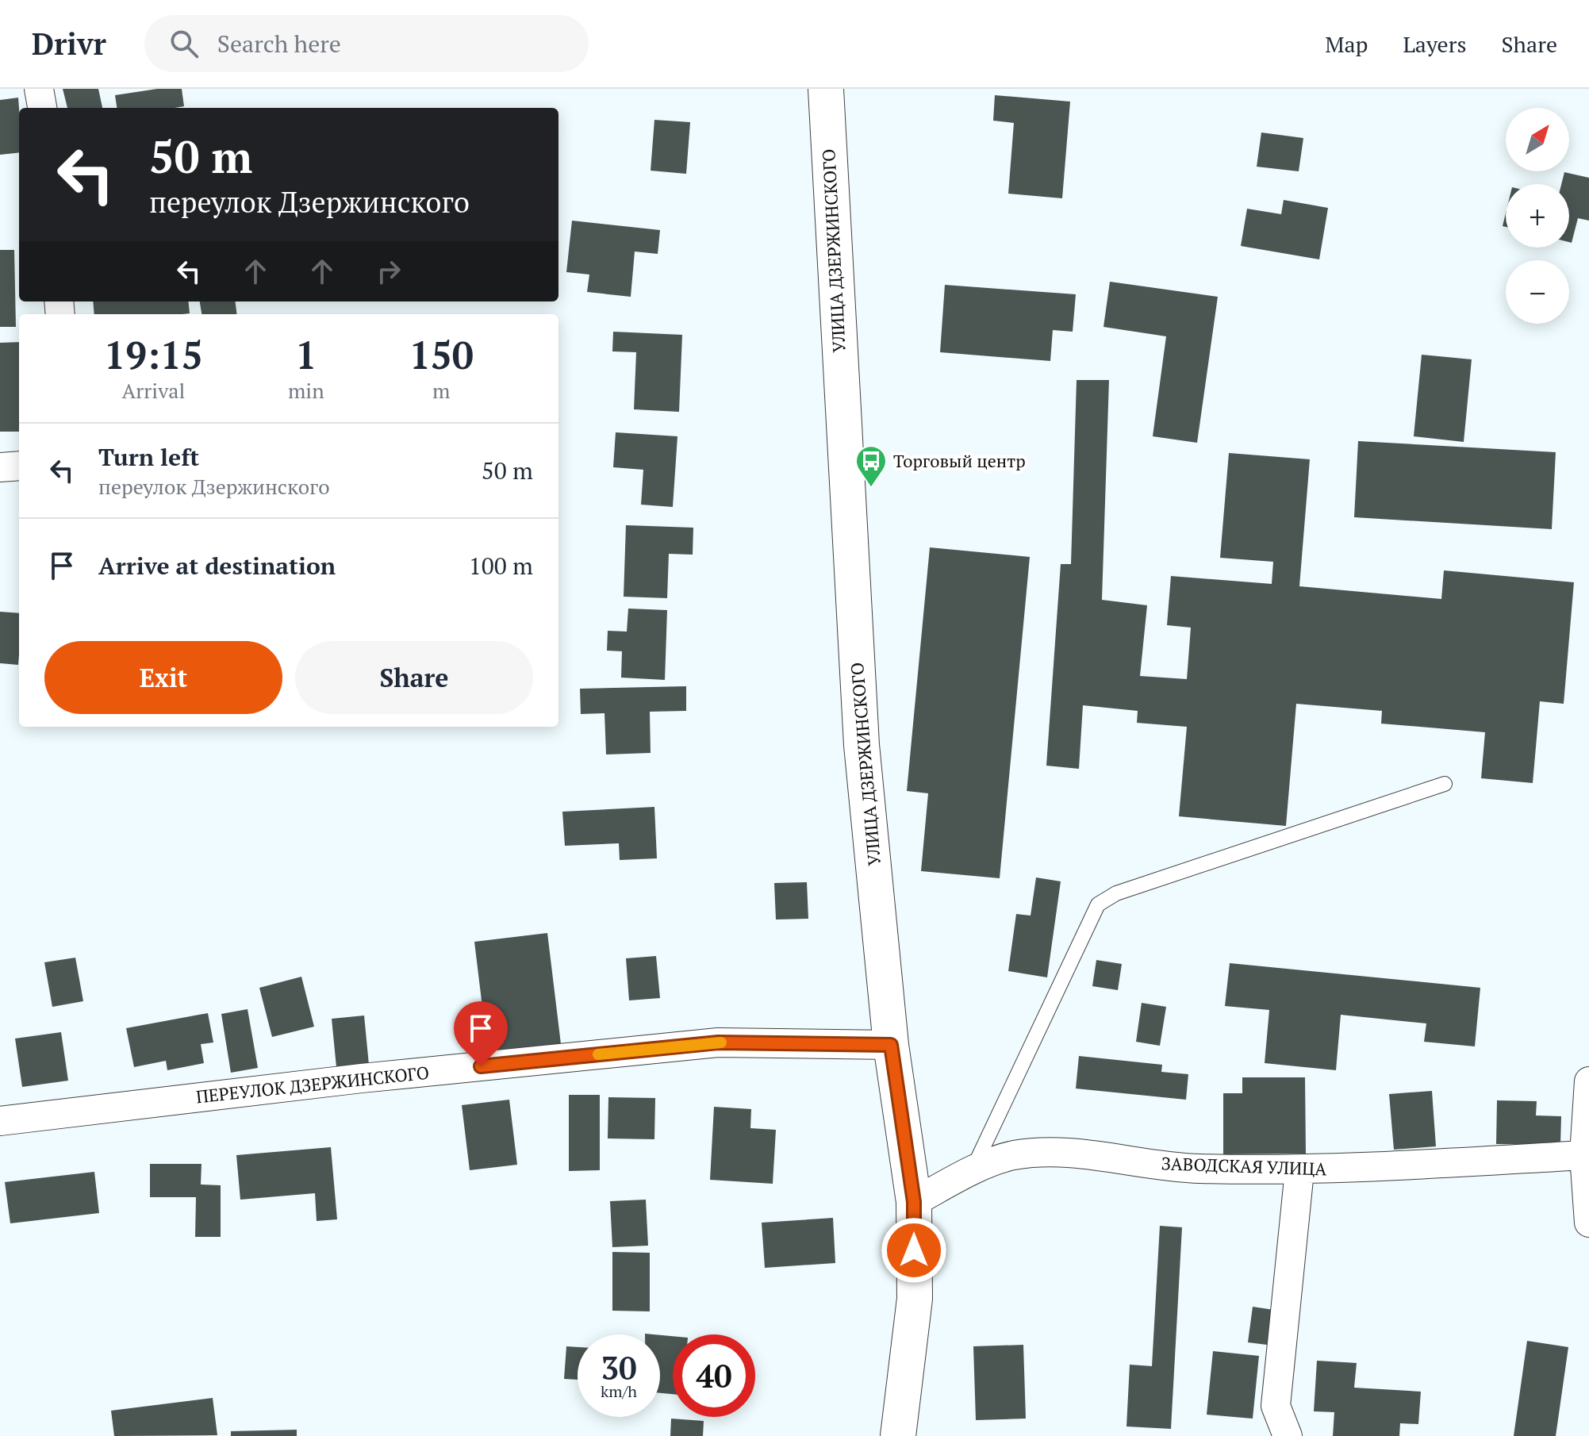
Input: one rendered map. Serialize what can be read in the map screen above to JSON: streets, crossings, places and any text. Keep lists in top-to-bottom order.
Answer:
{
  "streets": {
    "street": ["УЛИЦА ДЗЕРЖИНСКОГО", "ПЕРЕУЛОК ДЗЕРЖИНСКОГО", "ЗАВОДСКАЯ УЛИЦА"]
  },
  "crossings": [
    ["УЛИЦА ДЗЕРЖИНСКОГО", "ПЕРЕУЛОК ДЗЕРЖИНСКОГО"],
    ["УЛИЦА ДЗЕРЖИНСКОГО", "ЗАВОДСКАЯ УЛИЦА"]
  ],
  "places": {
    "bus stop": ["Торговый центр"]
  },
  "north": "top right",
  "page": {
    "header": "Drivr",
    "search": "Search here",
    "nav": ["Map", "Layers", "Share"],
    "map_buttons": ["+", "−"],
    "turn": ["50 m", "переулок Дзержинского"],
    "eta": [
      "19:15",
      "Arrival",
      "1",
      "min",
      "150",
      "m"
    ],
    "list": [
      {
        "name": "Turn left",
        "note": "переулок Дзержинского",
        "value": "50 m"
      },
      {
        "name": "Arrive at destination",
        "value": "100 m"
      }
    ],
    "buttons": ["Exit", "Share"],
    "speed": "30 km/h",
    "limit": "40"
  }
}
